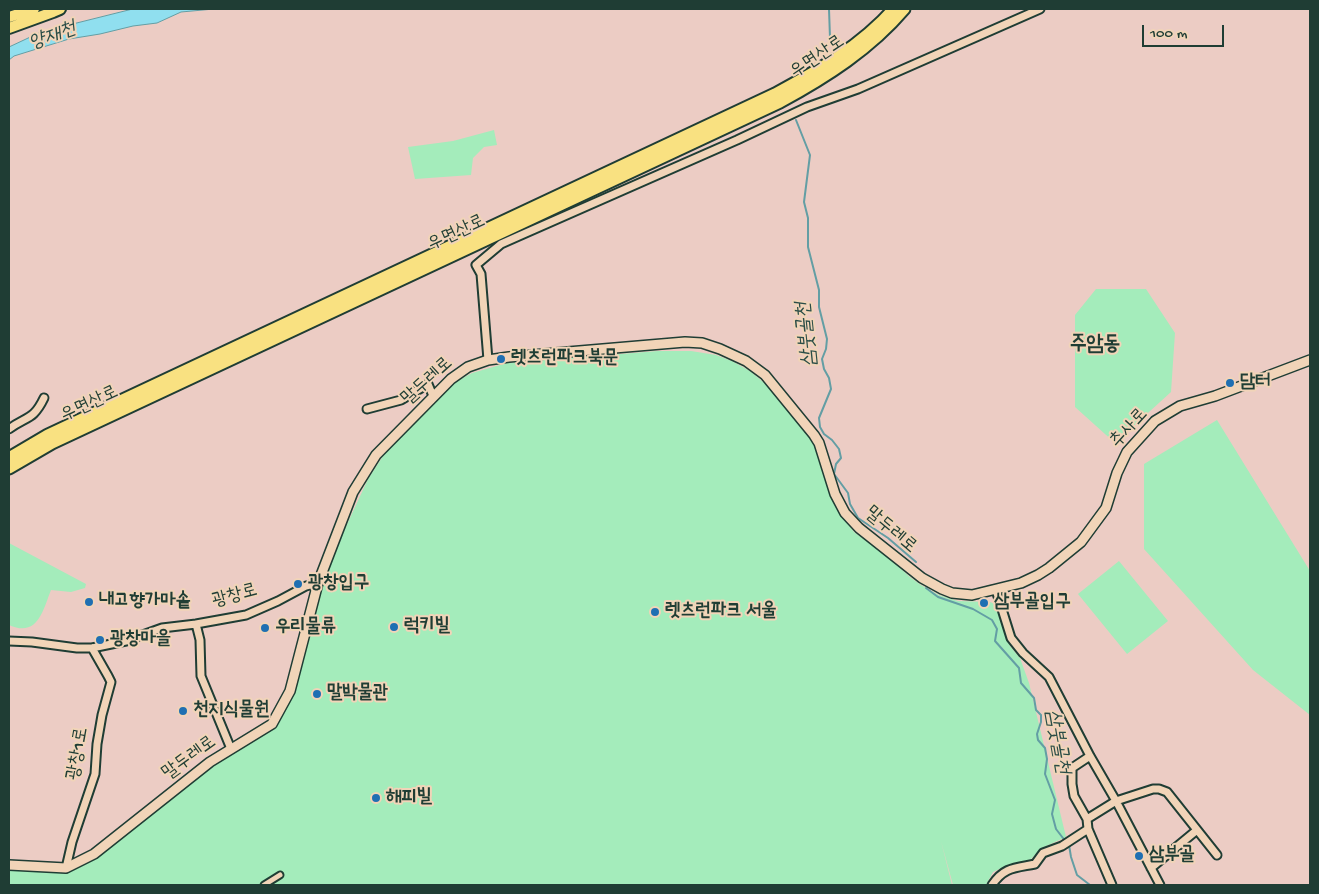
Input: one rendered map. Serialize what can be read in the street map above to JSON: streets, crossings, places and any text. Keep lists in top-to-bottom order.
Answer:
{
  "streets": {
    "highway": ["우면산로"],
    "street": [
      "말두레로",
      "추사로",
      "광창로",
      "광창1로"
    ]
  },
  "crossings": [
    ["말두레로", "추사로"],
    ["말두레로", "광창로"],
    ["말두레로", "광창1로"],
    ["광창로", "광창1로"]
  ],
  "districts": ["주암동"],
  "water": ["양재천", "삼붓골천"],
  "places": [
    "렛츠런파크북문",
    "담터",
    "광창입구",
    "내고향가마솥",
    "삼부골입구",
    "렛츠런파크 서울",
    "럭키빌",
    "우리물류",
    "광창마을",
    "말박물관",
    "천지식물원",
    "해피빌",
    "삼부골"
  ],
  "scale_bar": "100 m"
}
